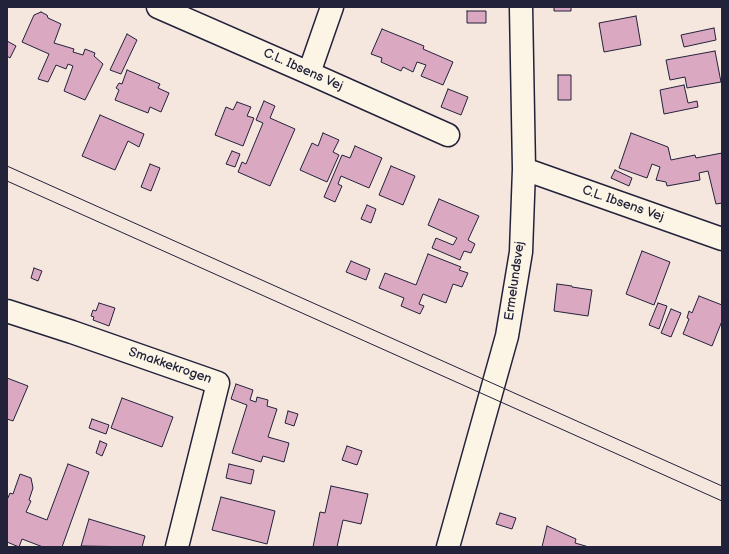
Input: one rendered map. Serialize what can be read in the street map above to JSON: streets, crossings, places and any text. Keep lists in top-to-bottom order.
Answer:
{
  "streets": {
    "street": ["C.L. Ibsens Vej", "Ermelundsvej", "Smakkekrogen"]
  },
  "crossings": [
    ["C.L. Ibsens Vej", "Ermelundsvej"]
  ]
}
